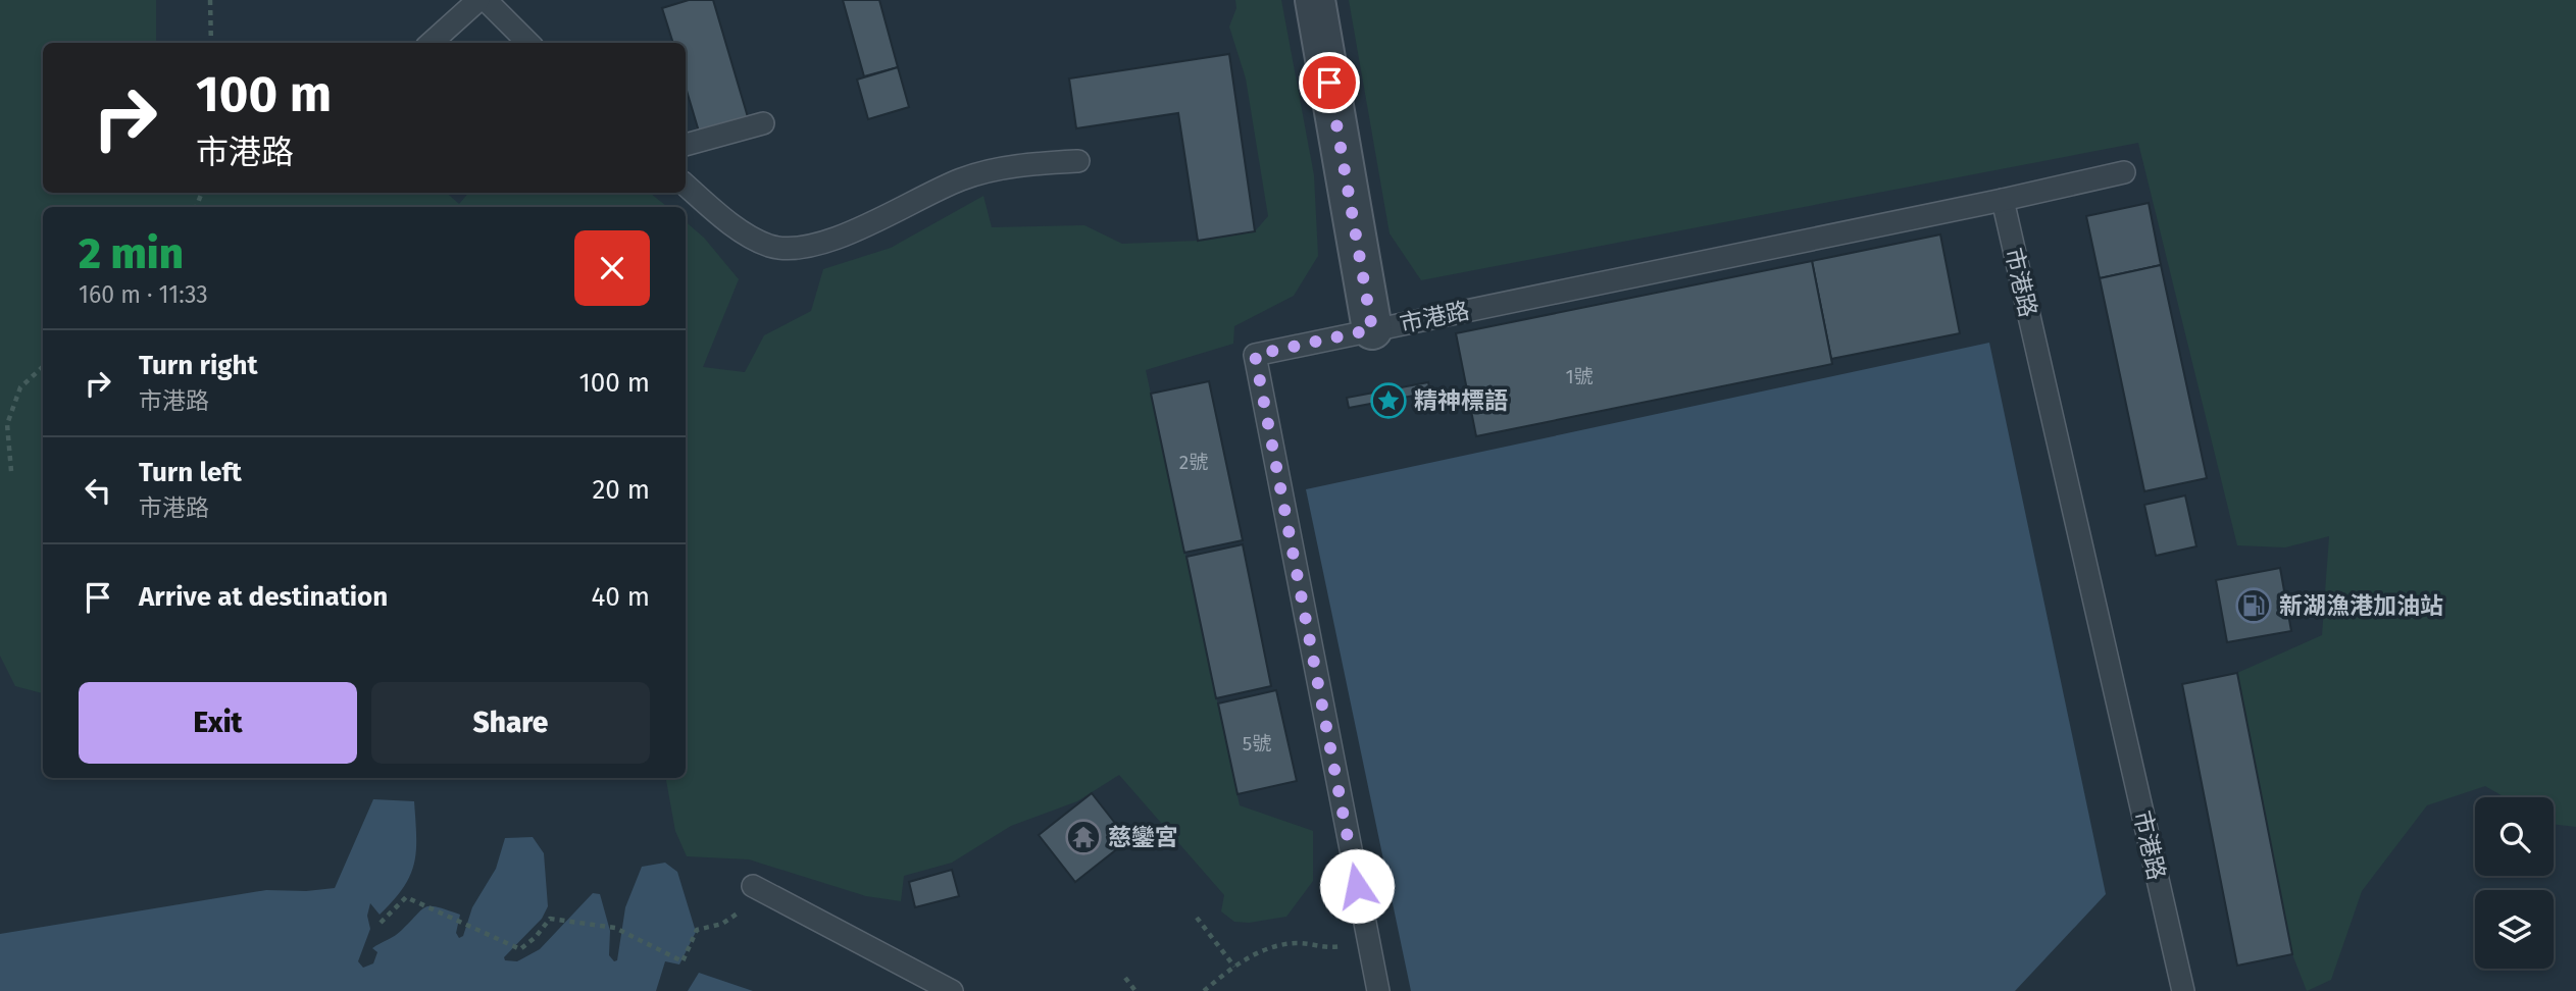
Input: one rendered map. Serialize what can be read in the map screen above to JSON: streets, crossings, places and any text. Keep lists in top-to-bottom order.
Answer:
{
  "streets": {
    "street": ["市港路"]
  },
  "places": {
    "place": ["精神標語"],
    "fuel station": ["新湖漁港加油站"],
    "temple": ["慈鑾宮"]
  },
  "house_numbers": ["1號", "2號", "5號"],
  "page": {
    "turn": ["100 m", "市港路"],
    "heading": ["2 min", "160 m · 11:33"],
    "list": [
      {
        "name": "Turn right",
        "note": "市港路",
        "value": "100 m"
      },
      {
        "name": "Turn left",
        "note": "市港路",
        "value": "20 m"
      },
      {
        "name": "Arrive at destination",
        "value": "40 m"
      }
    ],
    "buttons": ["Exit", "Share"]
  }
}
